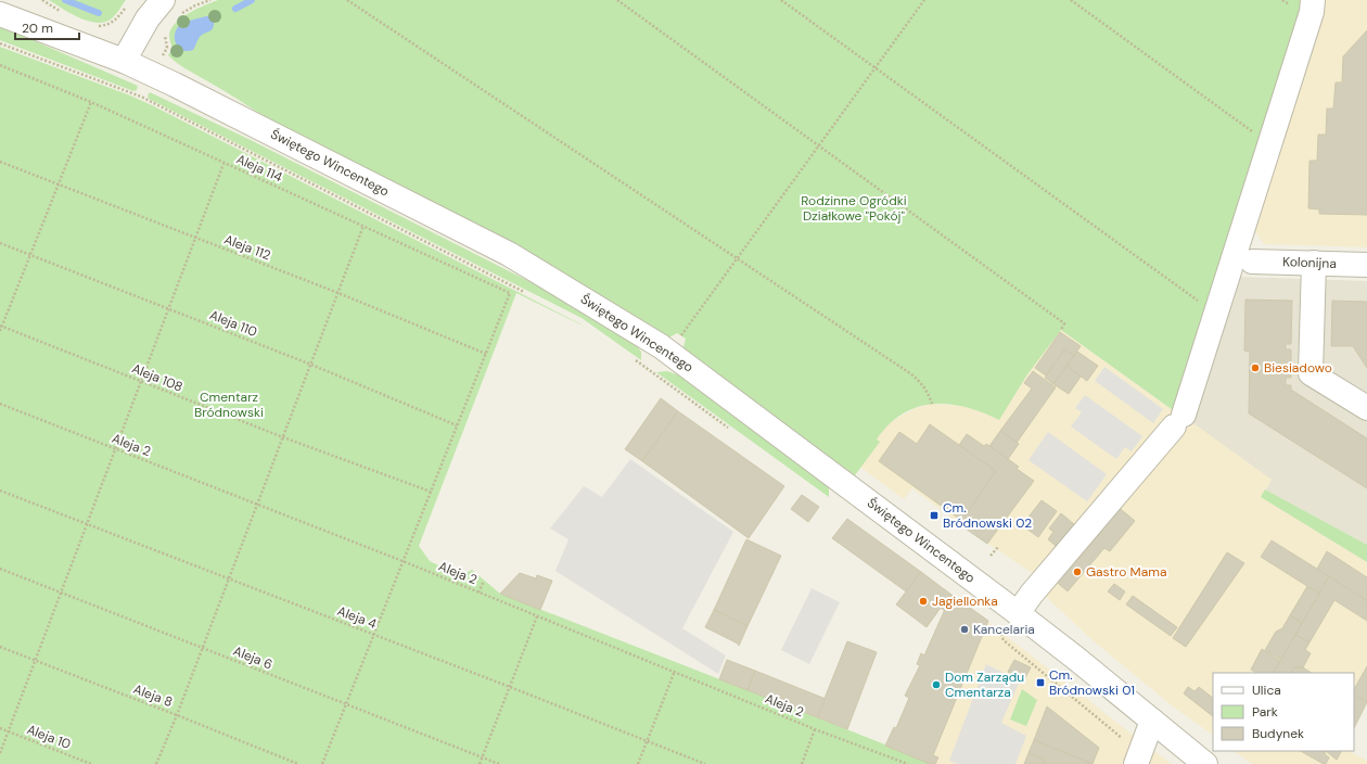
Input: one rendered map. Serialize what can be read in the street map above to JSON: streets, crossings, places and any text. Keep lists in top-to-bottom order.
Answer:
{
  "streets": {
    "street": ["Świętego Wincentego", "Kolonijna"],
    "path": [
      "Aleja 114",
      "Aleja 112",
      "Aleja 110",
      "Aleja 108",
      "Aleja 2",
      "Aleja 4",
      "Aleja 6",
      "Aleja 8",
      "Aleja 10"
    ]
  },
  "crossings": [
    ["Aleja 114", "Aleja 112"]
  ],
  "parks": ["Rodzinne Ogródki Działkowe \"Pokój\"", "Cmentarz Bródnowski"],
  "places": {
    "other": [
      "Biesiadowo",
      "Gastro Mama",
      "Jagiellonka",
      "Kancelaria",
      "Dom Zarządu Cmentarza"
    ],
    "transit": ["Cm. Bródnowski 02", "Cm. Bródnowski 01"]
  },
  "legend": ["Ulica", "Park", "Budynek"],
  "scale_bar": "20 m"
}
